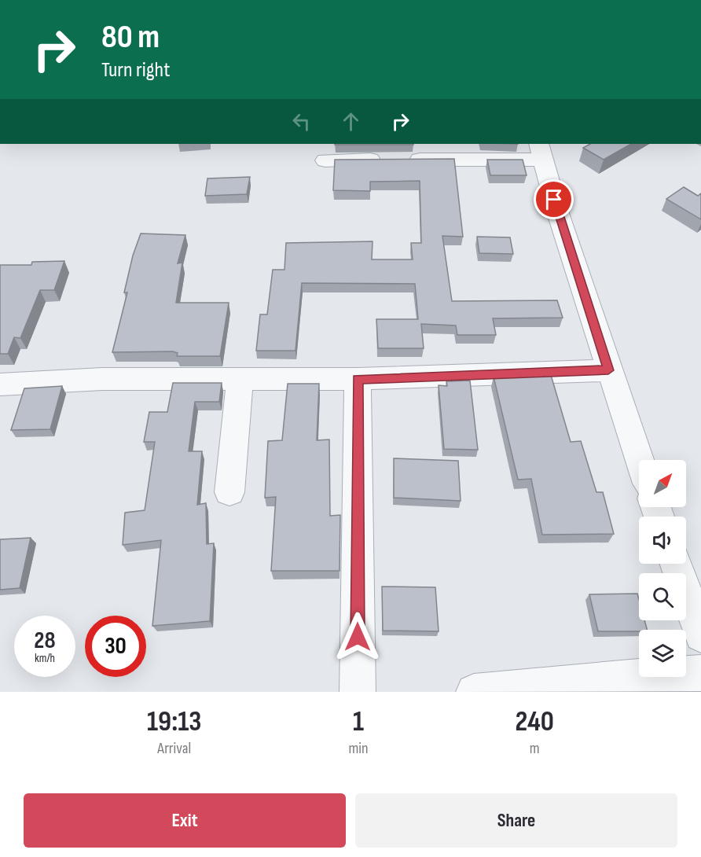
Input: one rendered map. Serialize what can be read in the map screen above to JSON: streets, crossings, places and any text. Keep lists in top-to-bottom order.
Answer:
{
  "north": "top right",
  "page": {
    "turn": ["80 m", "Turn right"],
    "speed": "28 km/h",
    "limit": "30",
    "eta": [
      "19:13",
      "Arrival",
      "1",
      "min",
      "240",
      "m"
    ],
    "buttons": ["Exit", "Share"]
  }
}
